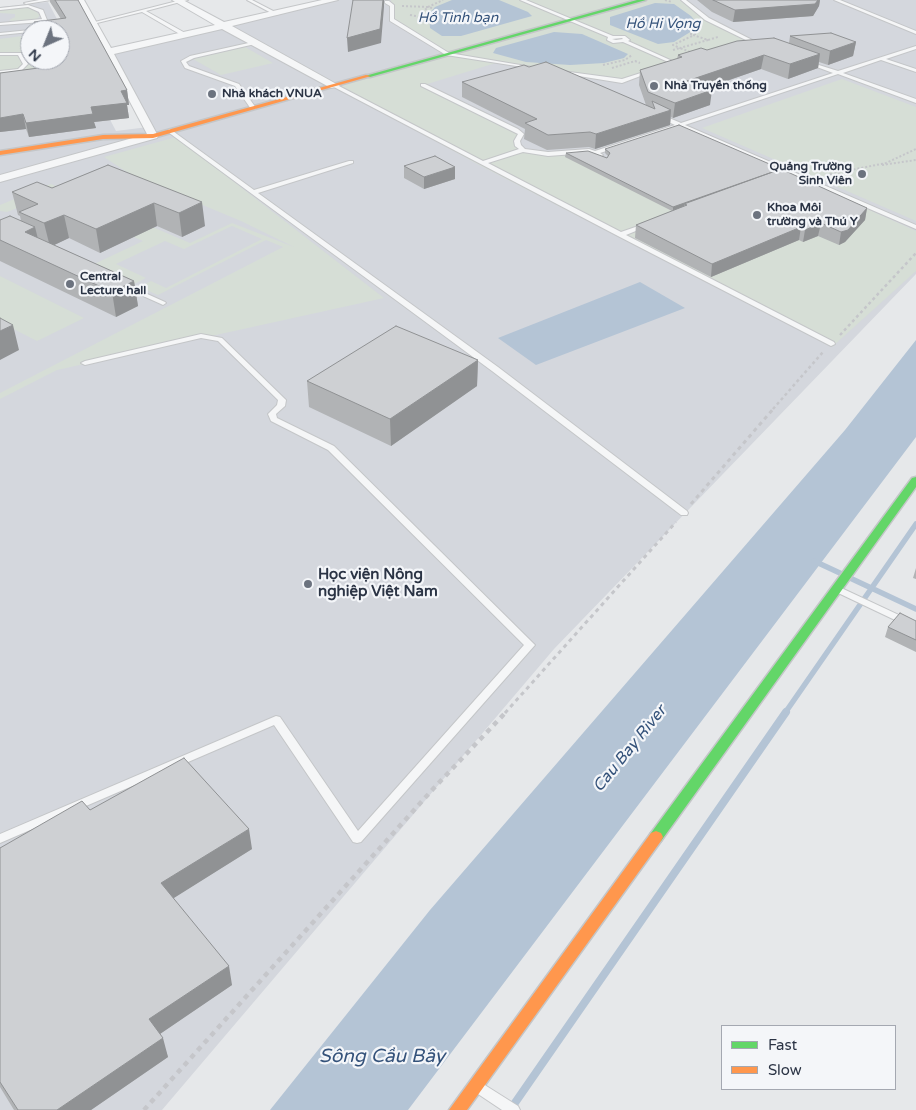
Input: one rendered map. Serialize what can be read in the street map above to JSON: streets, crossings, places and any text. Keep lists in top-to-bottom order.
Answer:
{
  "water": [
    "Hồ Tình bạn",
    "Hồ Hi Vọng",
    "Cau Bay River",
    "Sông Cầu Bây"
  ],
  "places": [
    "Nhà Truyền thống",
    "Nhà khách VNUA",
    "Quảng Trường Sinh Viên",
    "Khoa Môi trường và Thú Y",
    "Central Lecture hall",
    "Học viện Nông nghiệp Việt Nam"
  ],
  "legend": ["Fast", "Slow"],
  "north": "bottom left"
}
